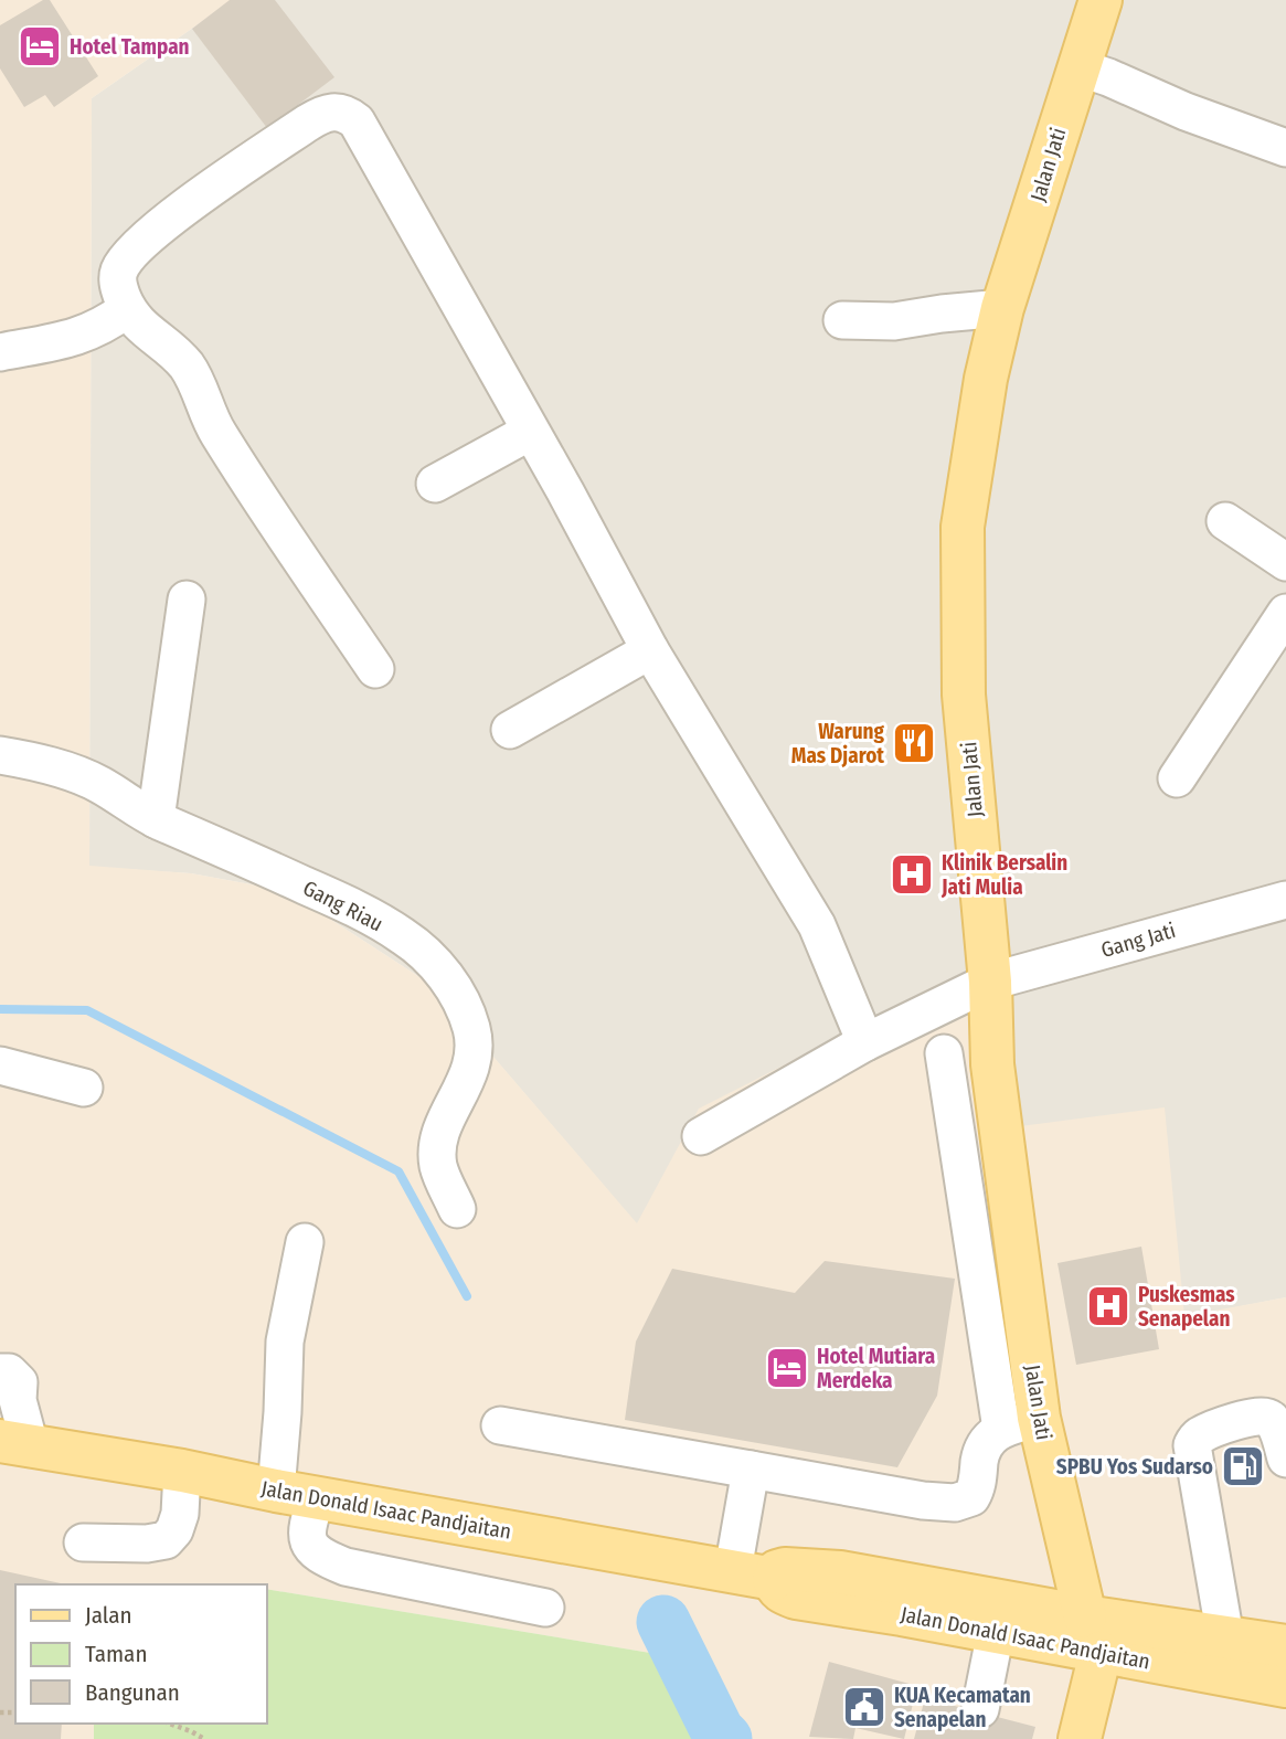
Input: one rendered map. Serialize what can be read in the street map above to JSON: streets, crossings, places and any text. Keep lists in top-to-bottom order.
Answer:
{
  "streets": {
    "main road": ["Jalan Jati", "Jalan Donald Isaac Pandjaitan"],
    "street": ["Gang Riau", "Gang Jati"]
  },
  "crossings": [
    ["Jalan Jati", "Gang Jati"],
    ["Jalan Jati", "Jalan Donald Isaac Pandjaitan"]
  ],
  "places": {
    "hotel": ["Hotel Tampan", "Hotel Mutiara Merdeka"],
    "restaurant": ["Warung Mas Djarot"],
    "hospital": ["Klinik Bersalin Jati Mulia", "Puskesmas Senapelan"],
    "fuel station": ["SPBU Yos Sudarso"],
    "public building": ["KUA Kecamatan Senapelan"]
  },
  "legend": ["Jalan", "Taman", "Bangunan"]
}
